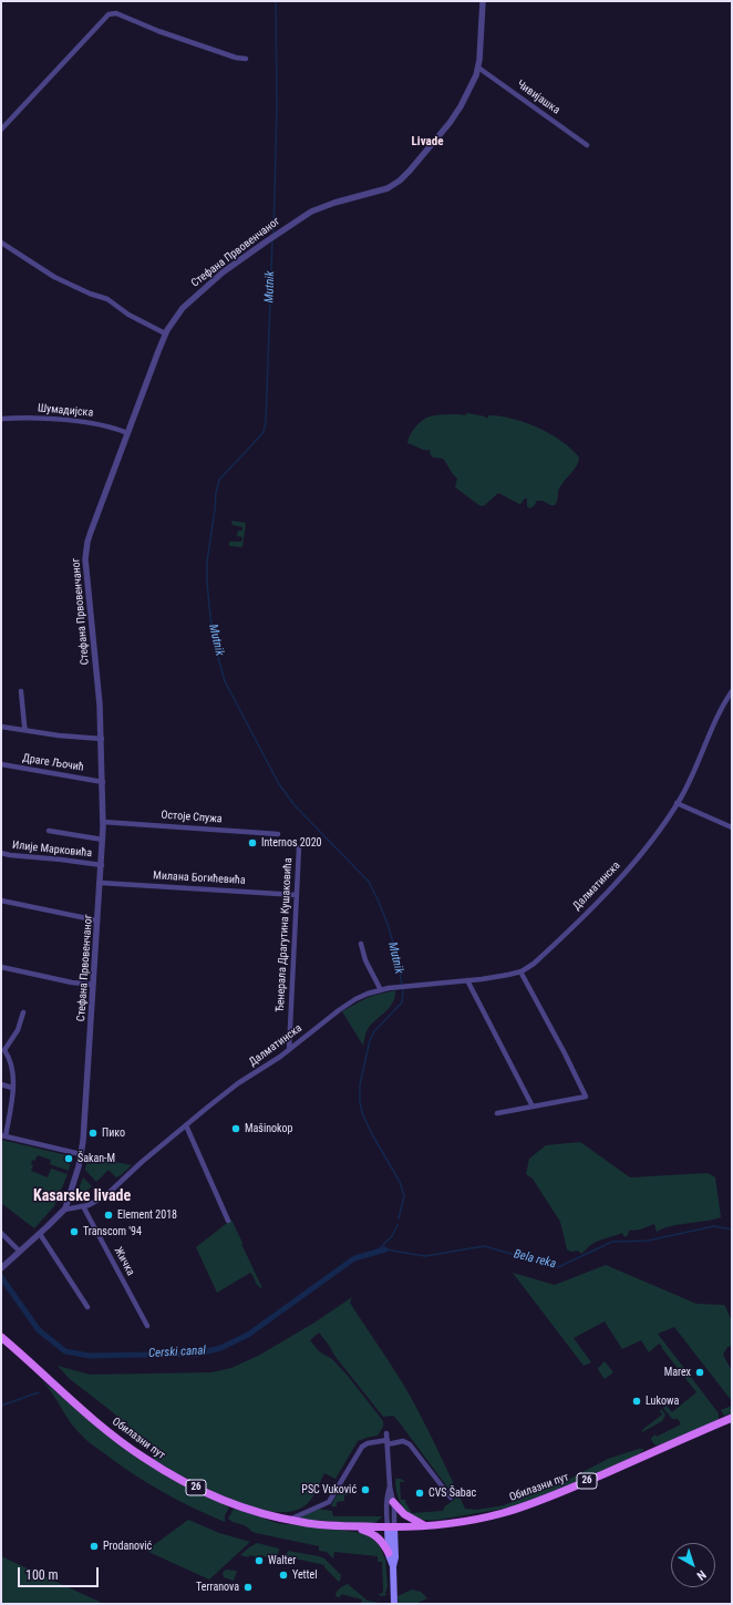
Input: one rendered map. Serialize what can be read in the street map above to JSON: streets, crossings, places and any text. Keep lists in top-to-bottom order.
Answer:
{
  "streets": {
    "main road": ["Обилазни пут", "26"],
    "street": [
      "Чивијашка",
      "Стефана Првовенчаног",
      "Шумадијска",
      "Драге Љочић",
      "Остоје Спужа",
      "Илије Марковића",
      "Милана Богићевића",
      "Далматинска",
      "Ђенерала Драгутина Кушаковића",
      "Жичка"
    ]
  },
  "crossings": [
    ["Чивијашка", "Стефана Првовенчаног"],
    ["Стефана Првовенчаног", "Шумадијска"],
    ["Стефана Првовенчаног", "Драге Љочић"],
    ["Стефана Првовенчаног", "Остоје Спужа"],
    ["Стефана Првовенчаног", "Илије Марковића"],
    ["Стефана Првовенчаног", "Милана Богићевића"],
    ["Стефана Првовенчаног", "Далматинска"],
    ["Милана Богићевића", "Ђенерала Драгутина Кушаковића"],
    ["Далматинска", "Ђенерала Драгутина Кушаковића"],
    ["Далматинска", "Жичка"]
  ],
  "districts": ["Livade", "Kasarske livade"],
  "water": ["Mutnik", "Bela reka", "Cerski canal"],
  "places": [
    "Internos 2020",
    "Mašinokop",
    "Пико",
    "Šakan-M",
    "Element 2018",
    "Transcom '94",
    "Marex",
    "Lukowa",
    "PSC Vuković",
    "CVS Šabac",
    "Prodanović",
    "Walter",
    "Yettel",
    "Terranova"
  ],
  "scale_bar": "100 m",
  "north": "bottom right"
}
